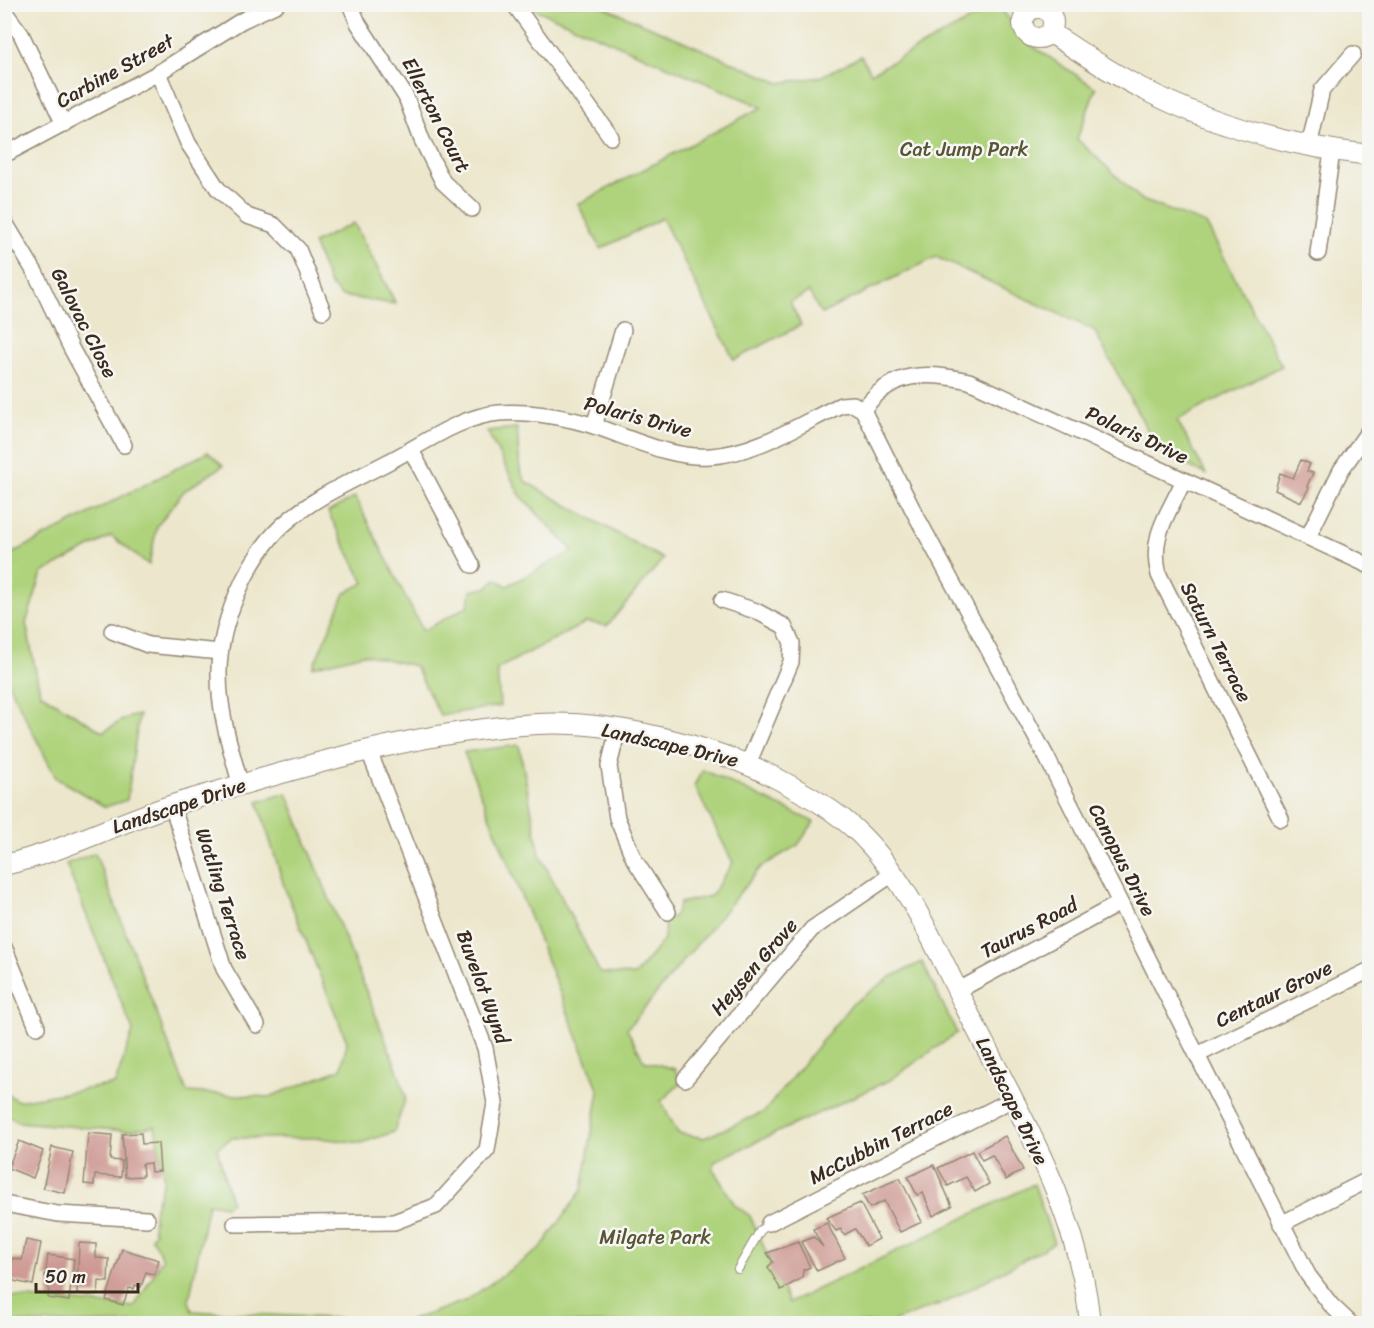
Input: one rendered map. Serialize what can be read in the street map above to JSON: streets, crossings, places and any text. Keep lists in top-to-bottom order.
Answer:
{
  "streets": {
    "street": [
      "Carbine Street",
      "Ellerton Court",
      "Galovac Close",
      "Polaris Drive",
      "Saturn Terrace",
      "Landscape Drive",
      "Canopus Drive",
      "Watling Terrace",
      "Taurus Road",
      "Heysen Grove",
      "Buvelot Wynd",
      "Centaur Grove",
      "McCubbin Terrace"
    ]
  },
  "crossings": [
    ["Polaris Drive", "Saturn Terrace"],
    ["Polaris Drive", "Landscape Drive"],
    ["Polaris Drive", "Canopus Drive"],
    ["Landscape Drive", "Watling Terrace"],
    ["Landscape Drive", "Taurus Road"],
    ["Landscape Drive", "Heysen Grove"],
    ["Landscape Drive", "Buvelot Wynd"],
    ["Landscape Drive", "McCubbin Terrace"],
    ["Canopus Drive", "Taurus Road"],
    ["Canopus Drive", "Centaur Grove"]
  ],
  "parks": ["Cat Jump Park", "Milgate Park"],
  "scale_bar": "50 m"
}
